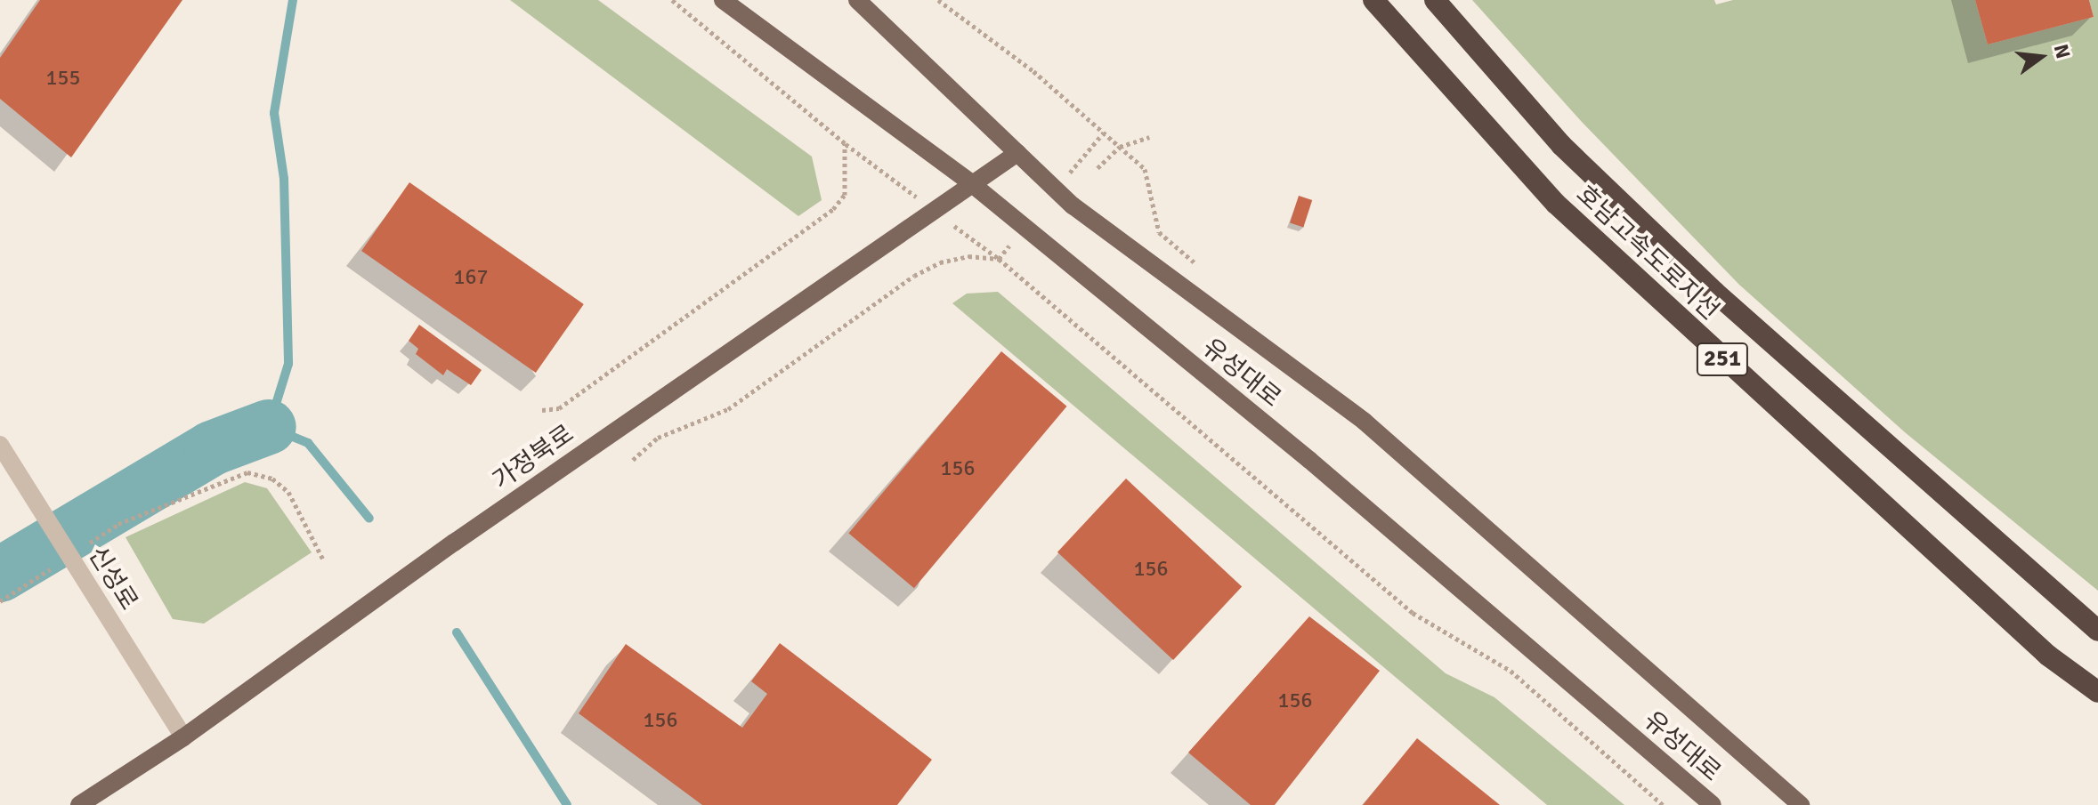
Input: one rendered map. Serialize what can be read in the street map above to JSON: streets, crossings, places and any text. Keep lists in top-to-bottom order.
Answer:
{
  "streets": {
    "highway": ["호남고속도로지선", "251"],
    "main road": ["유성대로", "가정북로"],
    "street": ["신성로"]
  },
  "crossings": [
    ["유성대로", "가정북로"],
    ["가정북로", "신성로"]
  ],
  "house_numbers": [
    "155",
    "167",
    "156",
    "156",
    "156",
    "156"
  ],
  "north": "right"
}
